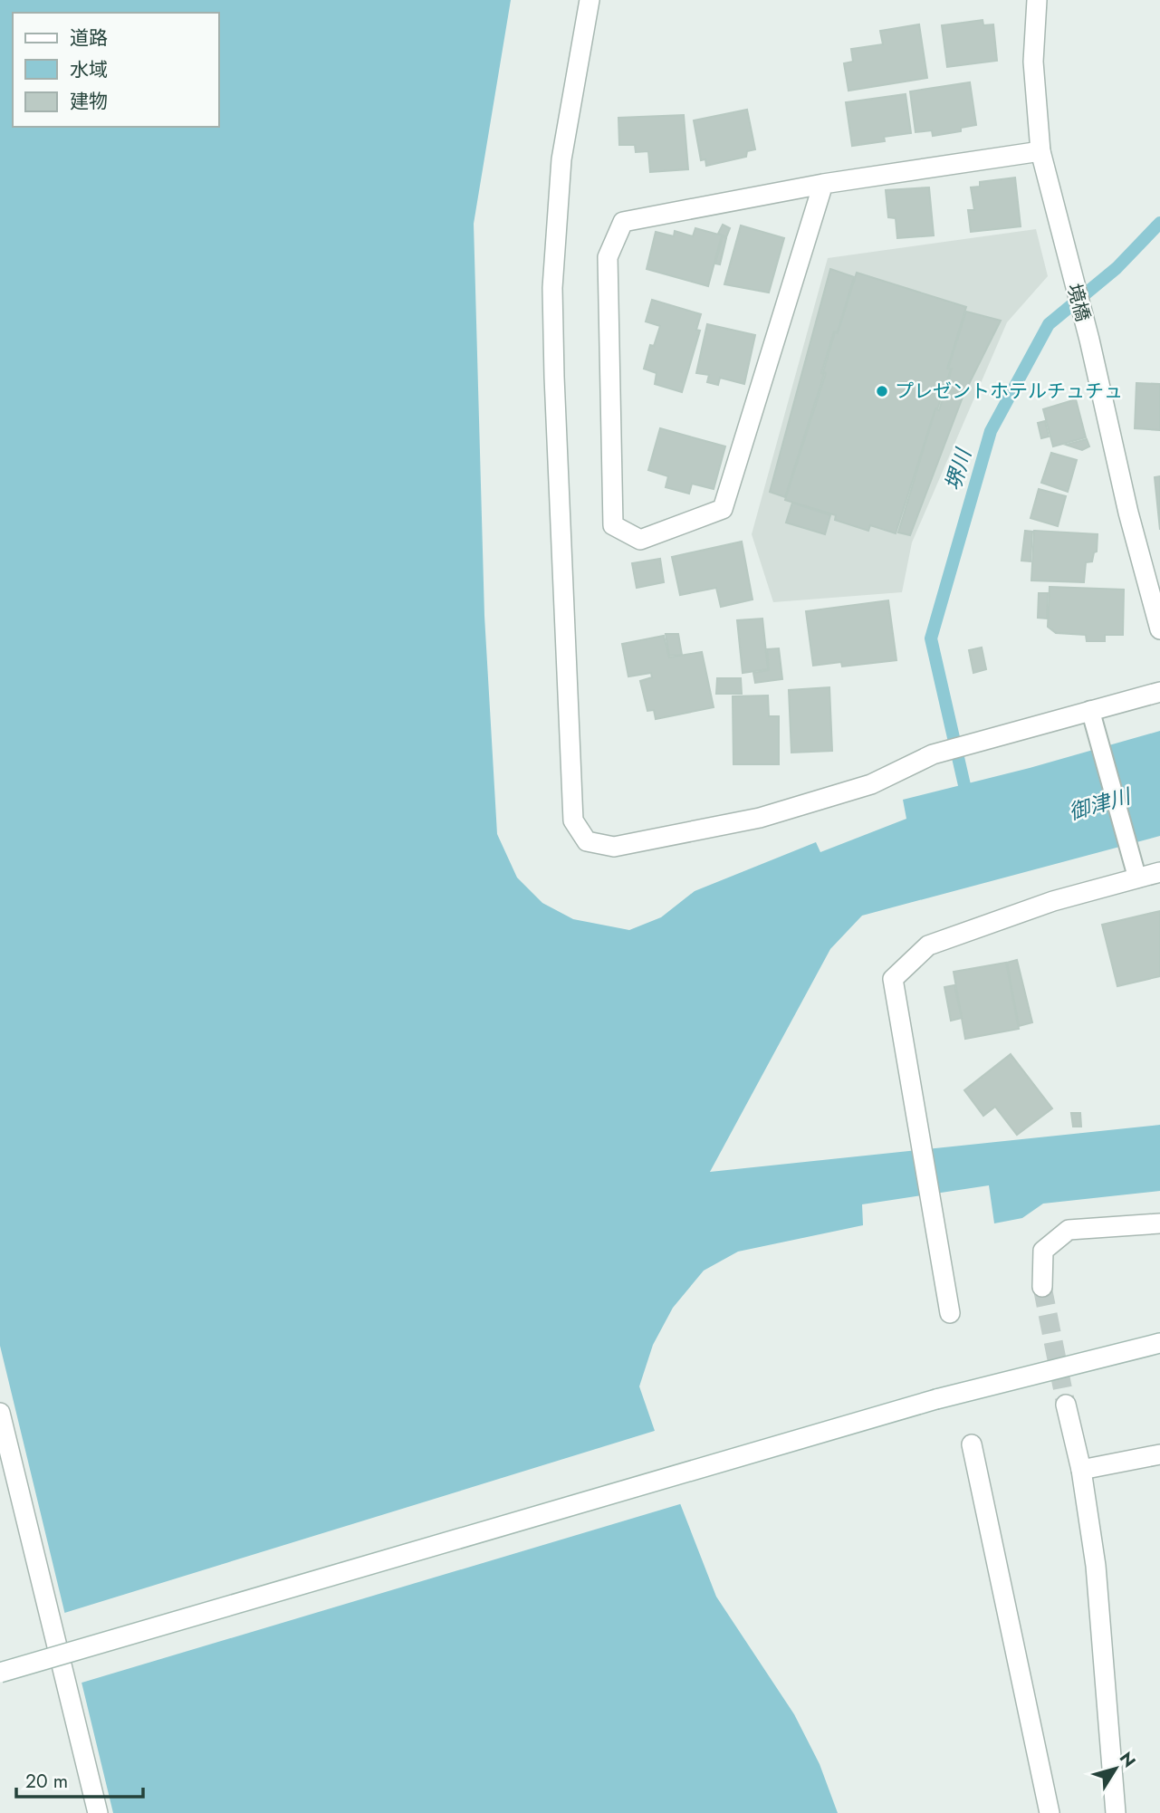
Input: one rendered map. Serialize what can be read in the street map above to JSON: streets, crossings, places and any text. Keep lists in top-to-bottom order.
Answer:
{
  "streets": {
    "street": ["境橋"]
  },
  "water": ["堺川", "御津川"],
  "places": ["プレゼントホテルチュチュ"],
  "legend": ["道路", "水域", "建物"],
  "scale_bar": "20 m",
  "north": "top right"
}
